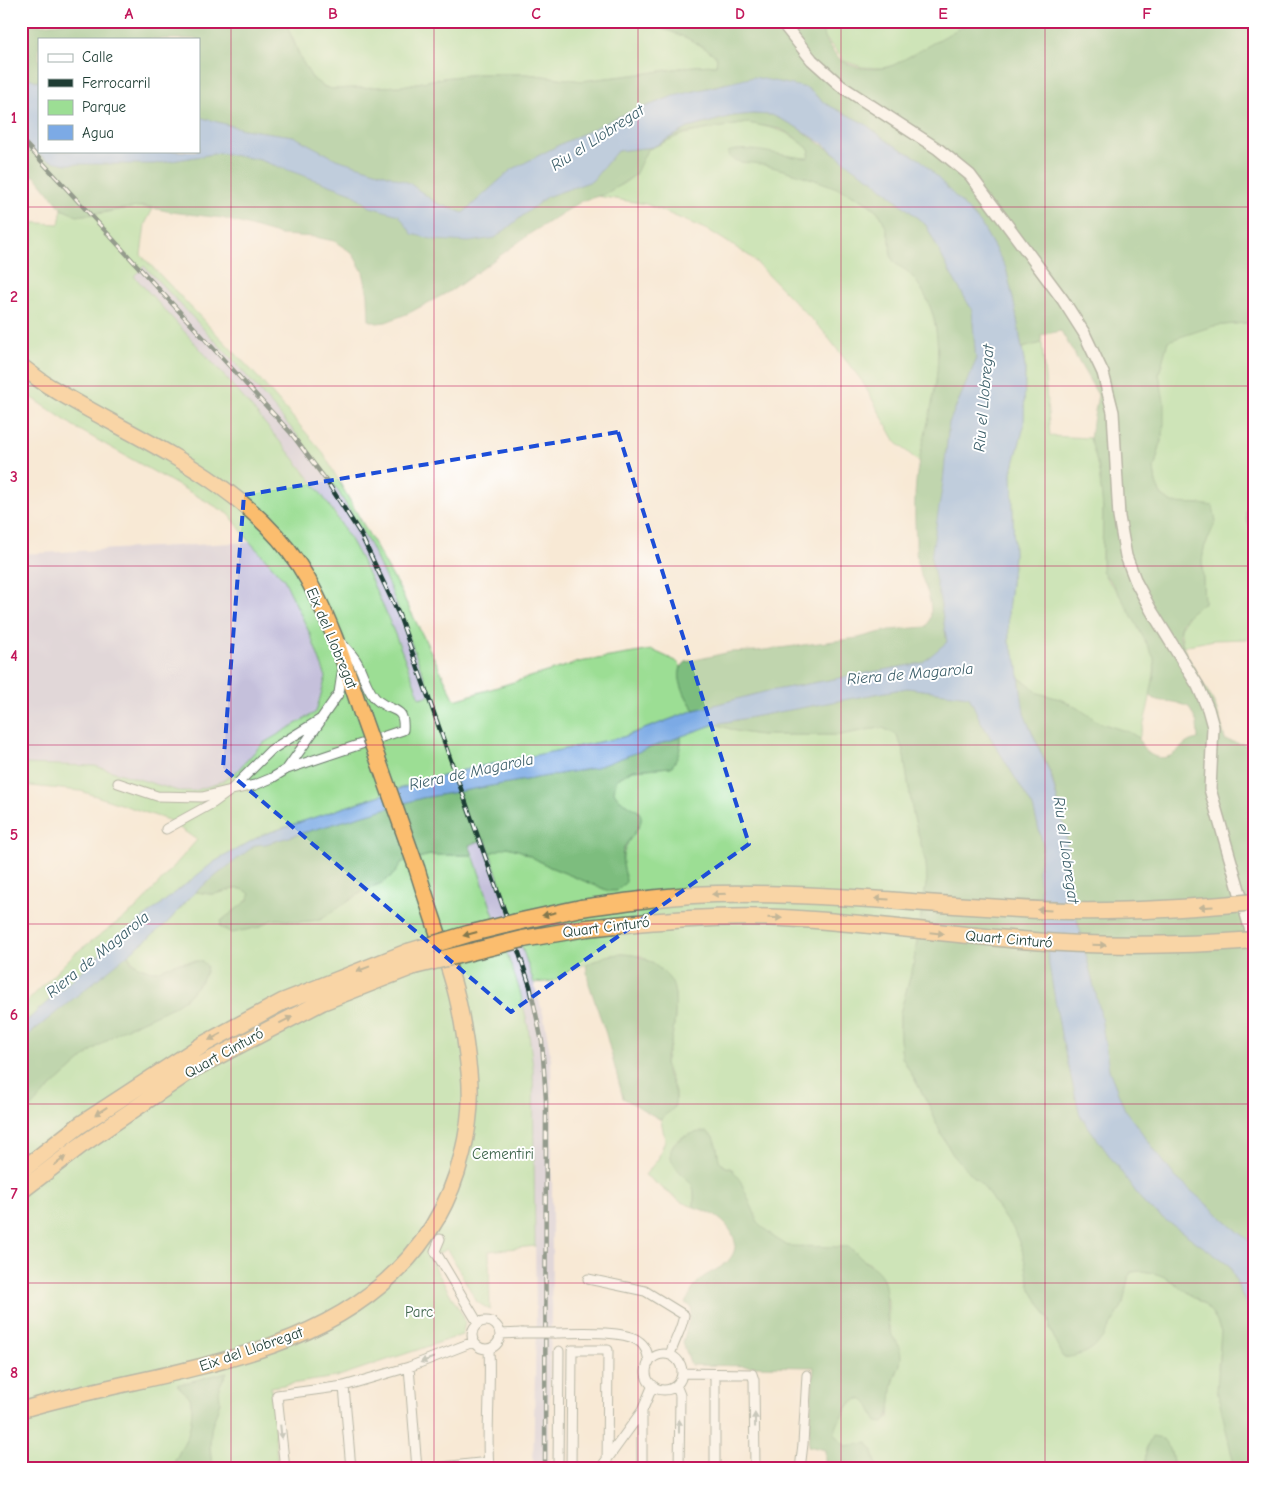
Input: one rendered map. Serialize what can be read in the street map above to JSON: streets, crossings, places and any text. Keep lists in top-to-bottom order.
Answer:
{
  "streets": {
    "highway": ["Eix del Llobregat", "Quart Cinturó"]
  },
  "water": ["Riu el Llobregat", "Riera de Magarola"],
  "parks": ["Cementiri", "Parc"],
  "legend": [
    "Calle",
    "Ferrocarril",
    "Parque",
    "Agua"
  ],
  "grid": {
    "columns": [
      "A",
      "B",
      "C",
      "D",
      "E",
      "F"
    ],
    "rows": [
      "1",
      "2",
      "3",
      "4",
      "5",
      "6",
      "7",
      "8"
    ]
  }
}
